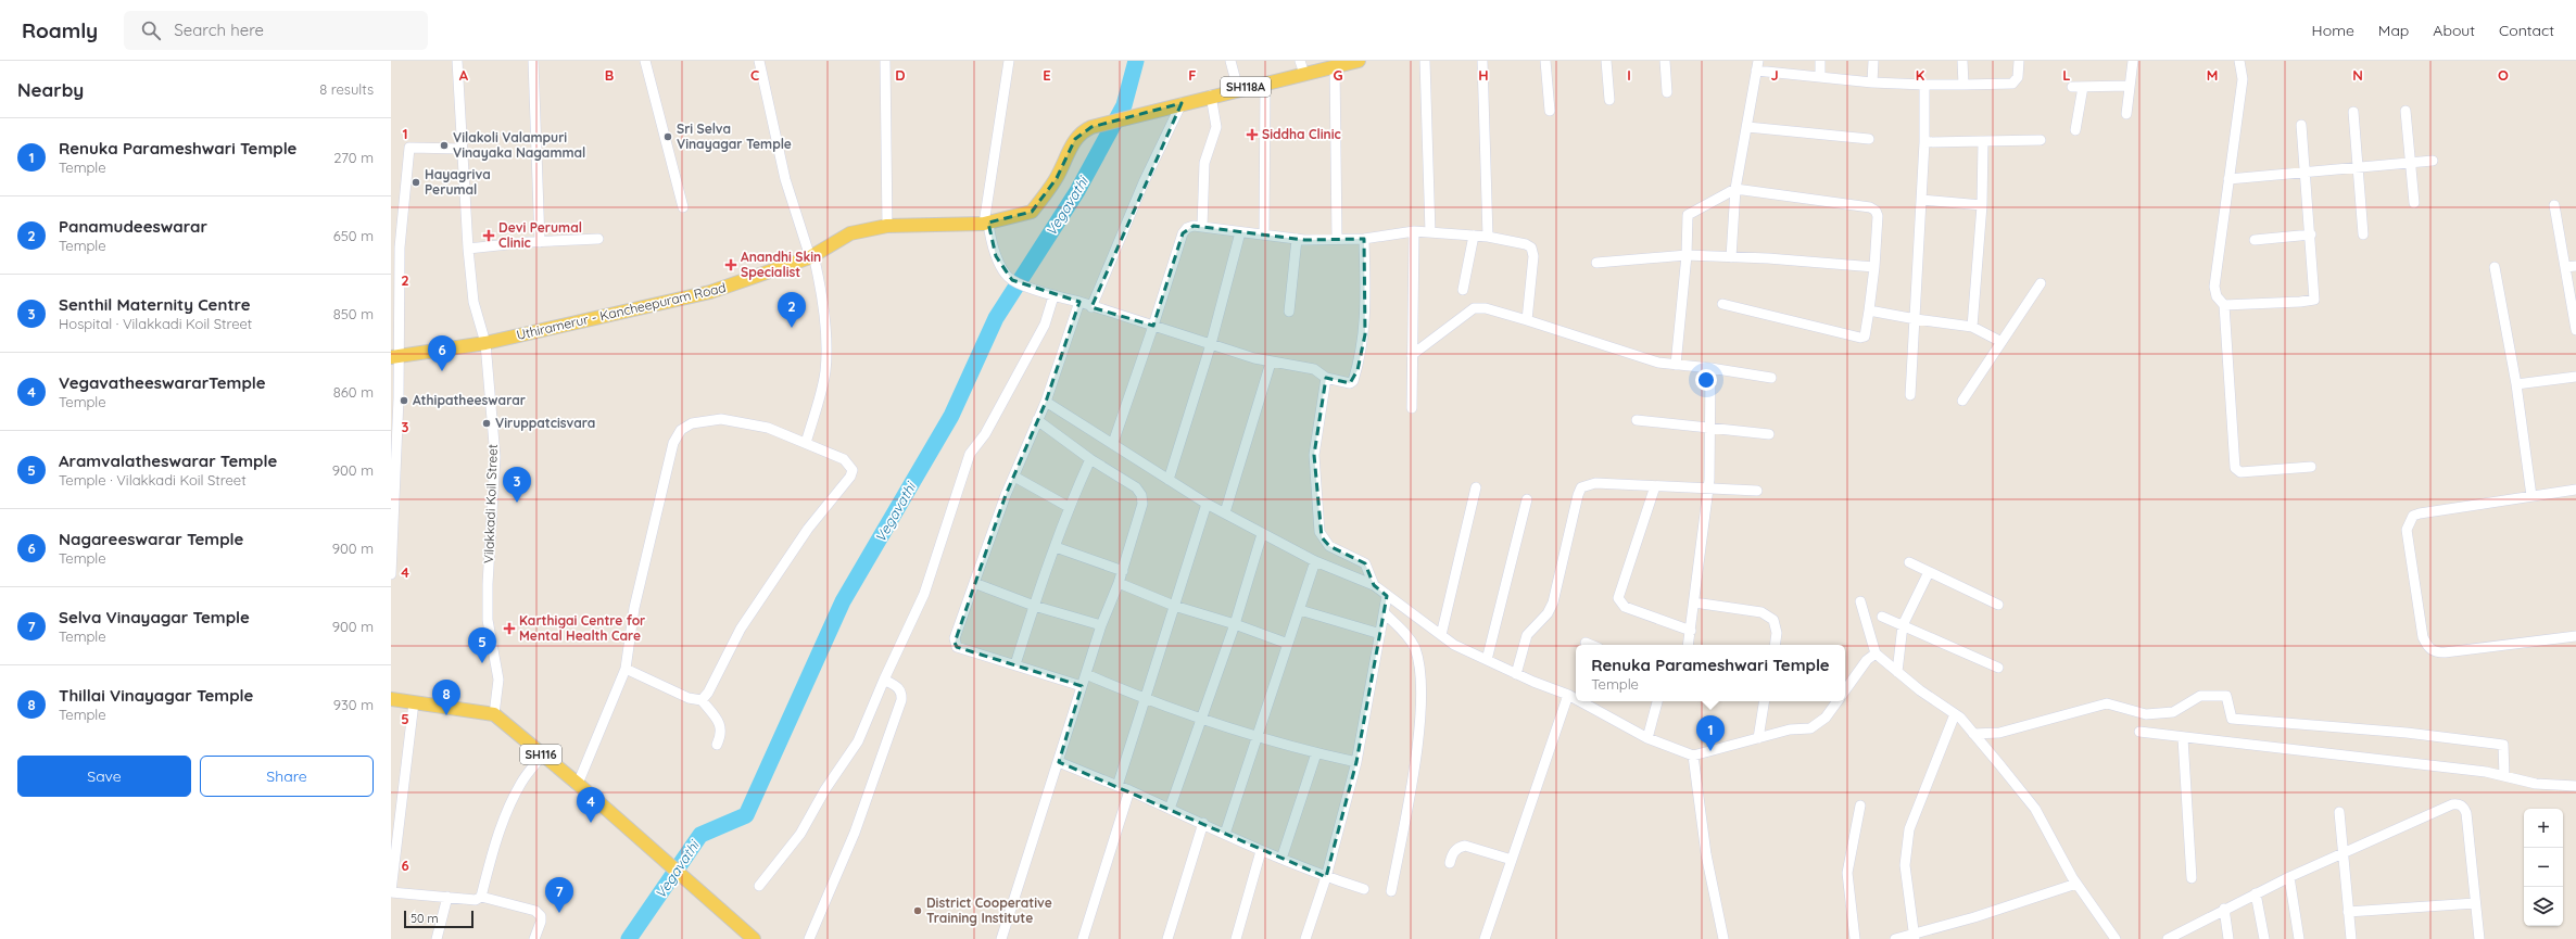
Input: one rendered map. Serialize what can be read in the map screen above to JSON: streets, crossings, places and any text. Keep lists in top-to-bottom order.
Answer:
{
  "streets": {
    "main road": ["SH118A", "Uthiramerur - Kancheepuram Road", "SH116"],
    "street": ["Vilakkadi Koil Street"]
  },
  "crossings": [
    ["Uthiramerur - Kancheepuram Road", "Vilakkadi Koil Street"],
    ["Vilakkadi Koil Street", "SH116"]
  ],
  "water": ["Vegavathi"],
  "places": {
    "health": [
      "Siddha Clinic",
      "Devi Perumal Clinic",
      "Anandhi Skin Specialist",
      "Karthigai Centre for Mental Health Care"
    ],
    "other": [
      "Sri Selva Vinayagar Temple",
      "Vilakoli Valampuri Vinayaka Nagammal",
      "Hayagriva Perumal",
      "Athipatheeswarar",
      "Viruppatcisvara",
      "District Cooperative Training Institute"
    ]
  },
  "scale_bar": "50 m",
  "page": {
    "header": "Roamly",
    "search": "Search here",
    "nav": [
      "Home",
      "Map",
      "About",
      "Contact"
    ],
    "heading": ["Nearby", "8 results"],
    "list": [
      {
        "mark": "1",
        "name": "Renuka Parameshwari Temple",
        "note": "Temple",
        "value": "270 m"
      },
      {
        "mark": "2",
        "name": "Panamudeeswarar",
        "note": "Temple",
        "value": "650 m"
      },
      {
        "mark": "3",
        "name": "Senthil Maternity Centre",
        "note": "Hospital · Vilakkadi Koil Street",
        "value": "850 m"
      },
      {
        "mark": "4",
        "name": "VegavatheeswararTemple",
        "note": "Temple",
        "value": "860 m"
      },
      {
        "mark": "5",
        "name": "Aramvalatheswarar Temple",
        "note": "Temple · Vilakkadi Koil Street",
        "value": "900 m"
      },
      {
        "mark": "6",
        "name": "Nagareeswarar Temple",
        "note": "Temple",
        "value": "900 m"
      },
      {
        "mark": "7",
        "name": "Selva Vinayagar Temple",
        "note": "Temple",
        "value": "900 m"
      },
      {
        "mark": "8",
        "name": "Thillai Vinayagar Temple",
        "note": "Temple",
        "value": "930 m"
      }
    ],
    "pins": [
      "2",
      "6",
      "3",
      "5",
      "8",
      "1",
      "4",
      "7"
    ],
    "popup": ["Renuka Parameshwari Temple", "Temple"],
    "buttons": ["Save", "Share"],
    "map_buttons": ["+", "−"],
    "scale": "50 m"
  },
  "grid": {
    "columns": [
      "A",
      "B",
      "C",
      "D",
      "E",
      "F",
      "G",
      "H",
      "I",
      "J",
      "K",
      "L",
      "M",
      "N",
      "O"
    ],
    "rows": [
      "1",
      "2",
      "3",
      "4",
      "5",
      "6"
    ]
  }
}
